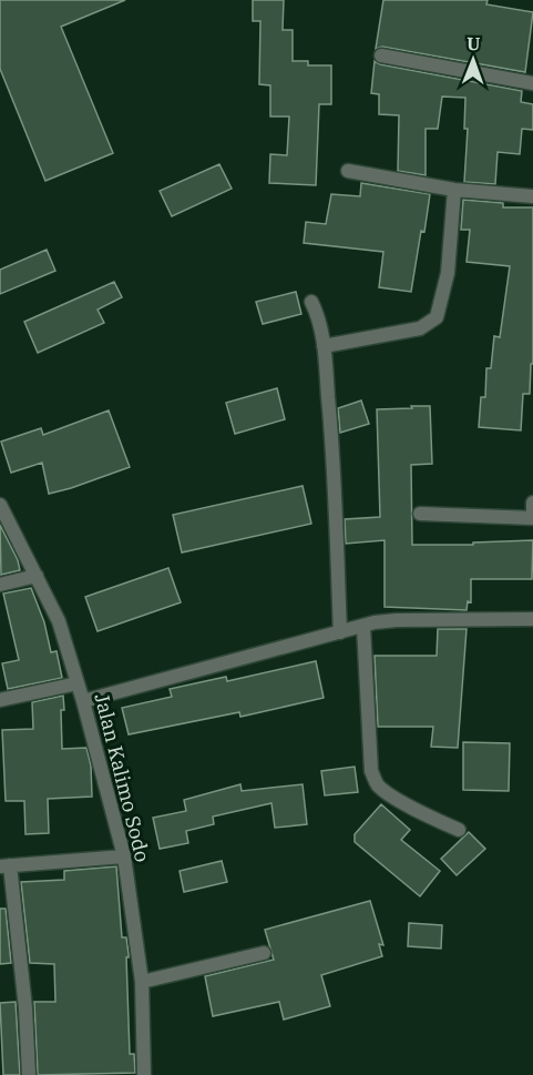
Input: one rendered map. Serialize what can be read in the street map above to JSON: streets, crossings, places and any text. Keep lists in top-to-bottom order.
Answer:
{
  "streets": {
    "street": ["Jalan Kalimo Sodo"]
  },
  "north": "top"
}
